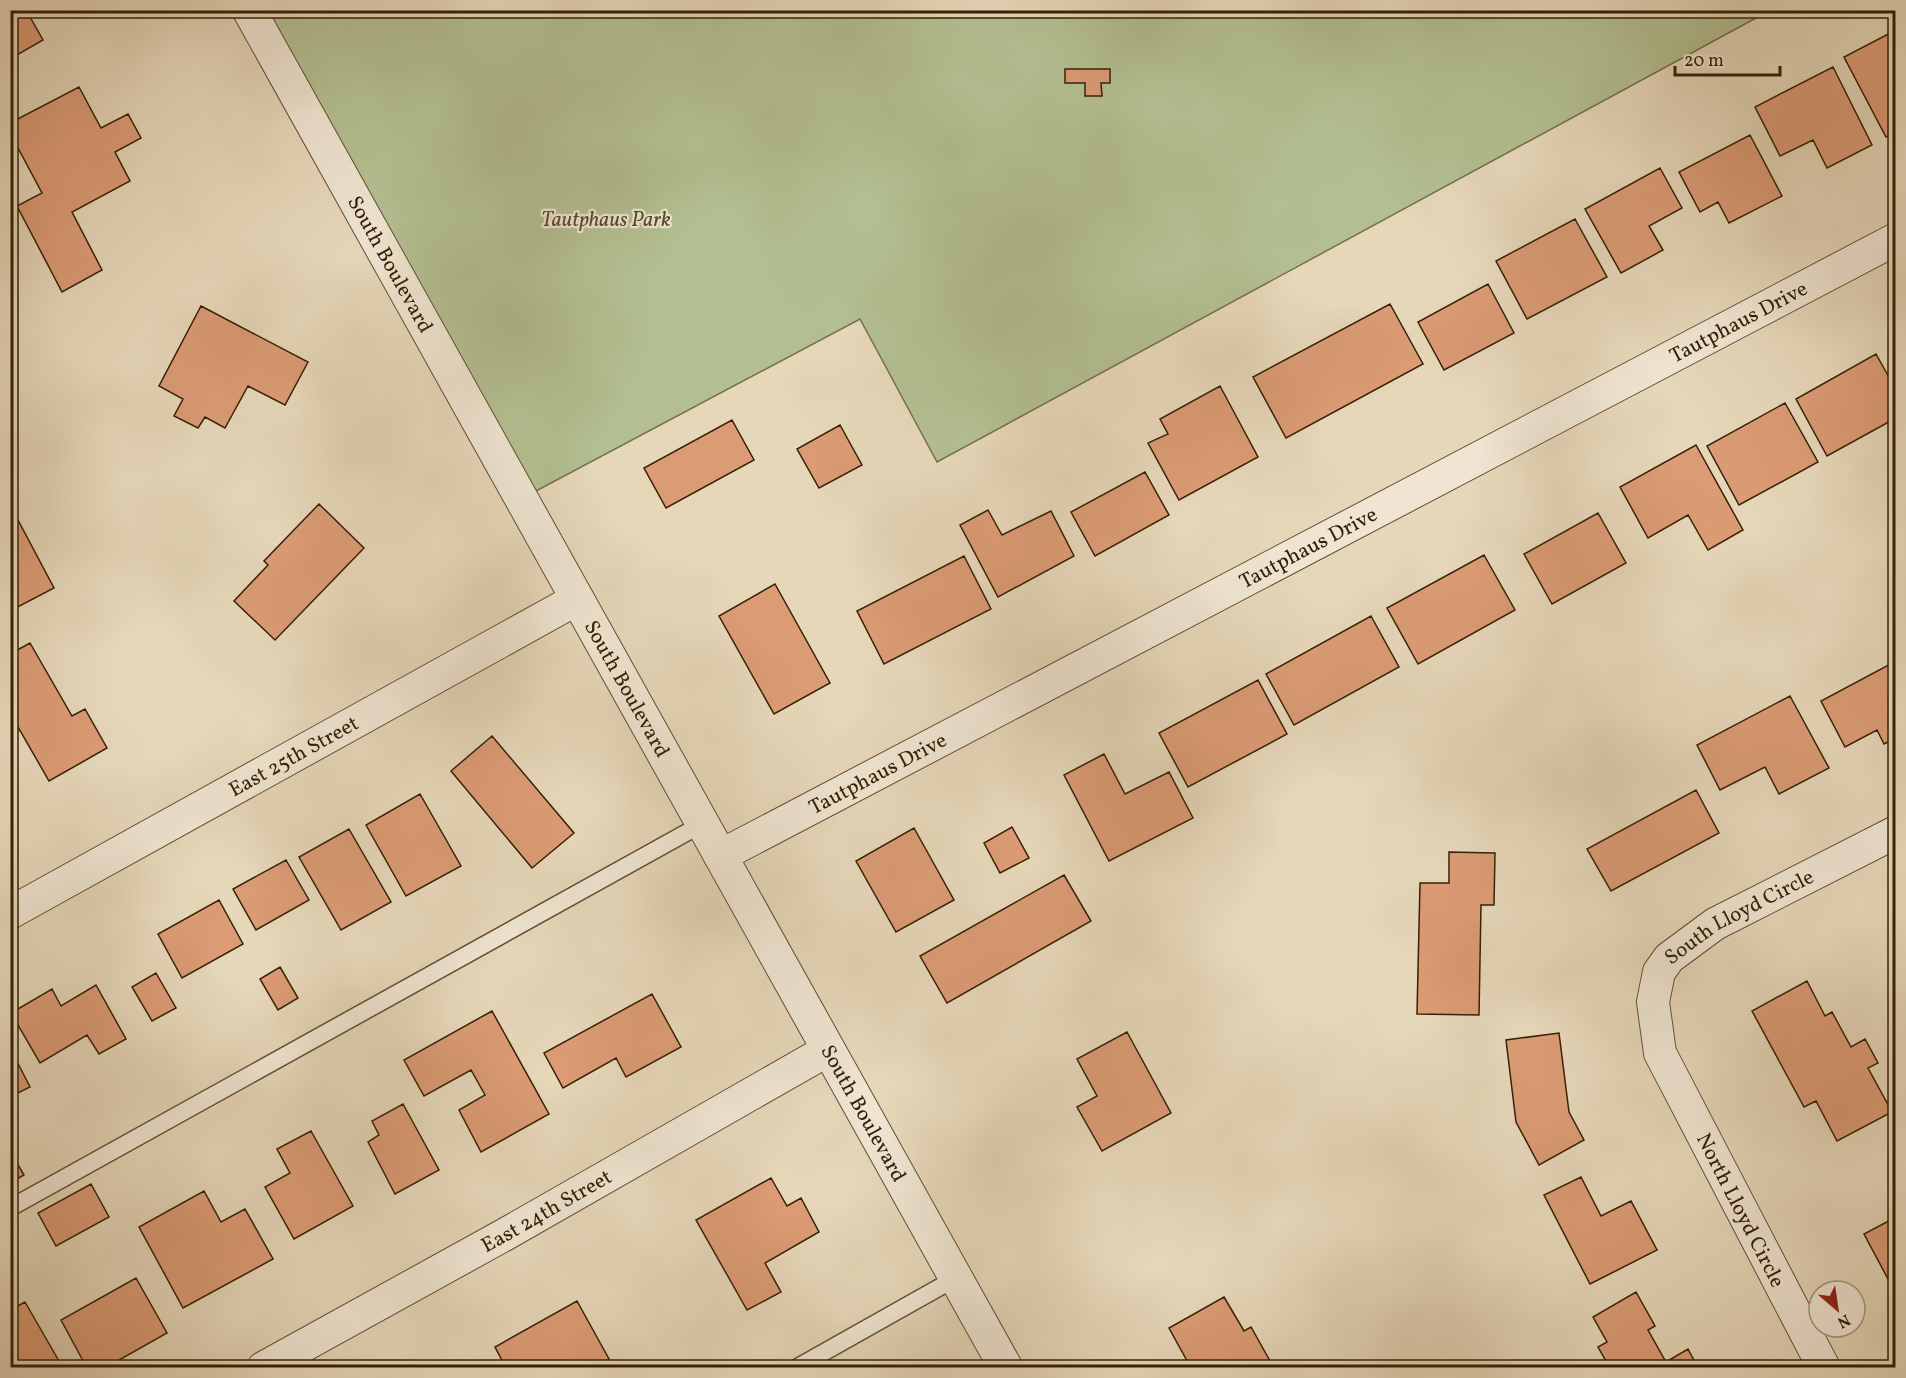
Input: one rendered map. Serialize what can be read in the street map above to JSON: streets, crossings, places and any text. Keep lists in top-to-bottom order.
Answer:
{
  "streets": {
    "street": [
      "South Boulevard",
      "Tautphaus Drive",
      "East 25th Street",
      "South Lloyd Circle",
      "East 24th Street",
      "North Lloyd Circle"
    ]
  },
  "crossings": [
    ["South Boulevard", "Tautphaus Drive"],
    ["South Boulevard", "East 25th Street"],
    ["South Boulevard", "East 24th Street"],
    ["South Lloyd Circle", "North Lloyd Circle"]
  ],
  "parks": ["Tautphaus Park"],
  "scale_bar": "20 m",
  "north": "bottom right"
}
